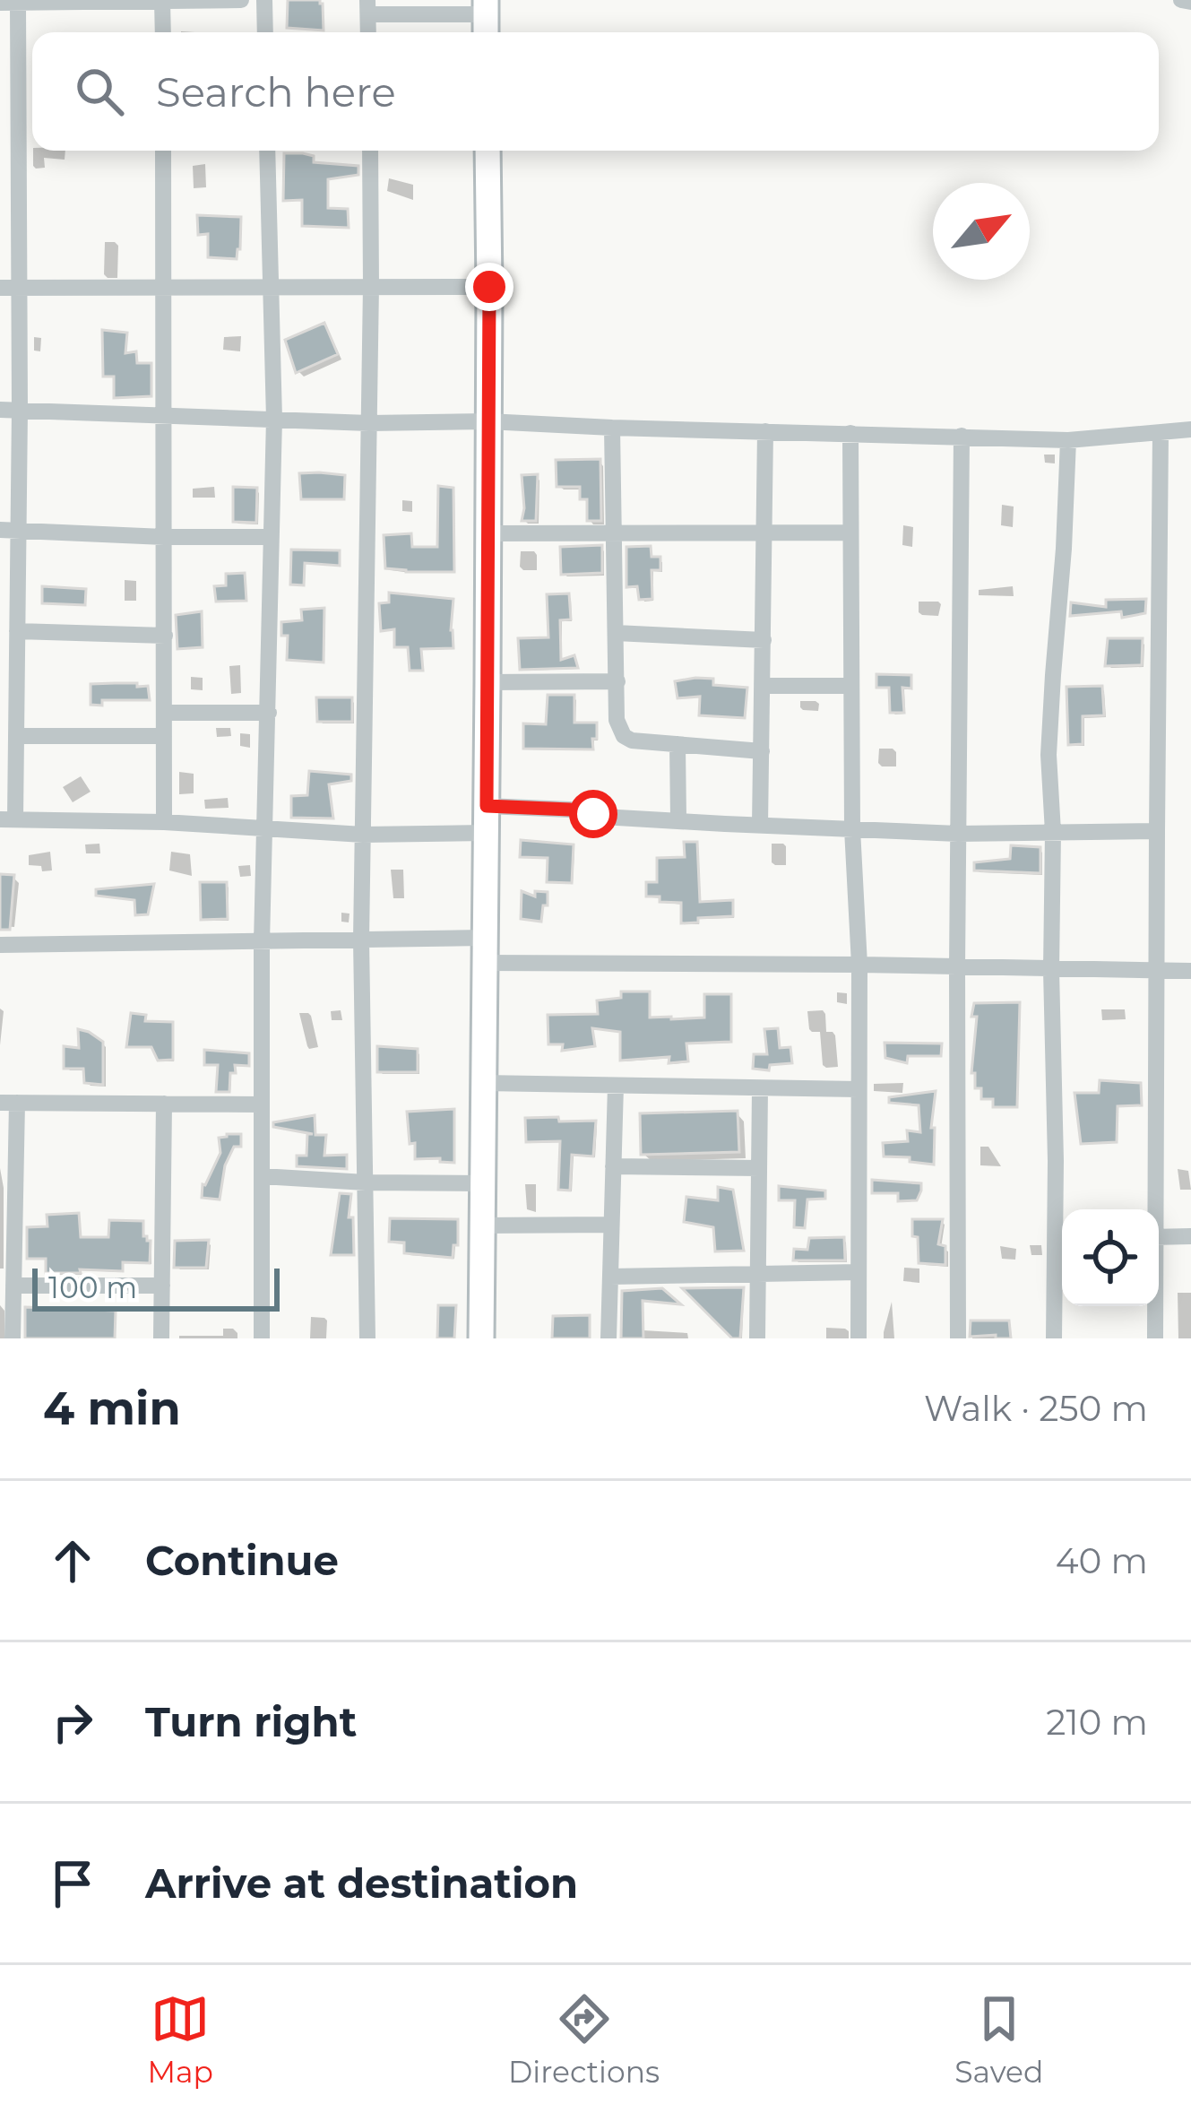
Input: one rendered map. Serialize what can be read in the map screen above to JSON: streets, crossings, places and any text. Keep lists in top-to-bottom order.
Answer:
{
  "scale_bar": "100 m",
  "north": "top right",
  "page": {
    "search": "Search here",
    "scale": "100 m",
    "heading": ["4 min", "Walk · 250 m"],
    "list": [
      ["Continue", "40 m"],
      ["Turn right", "210 m"],
      "Arrive at destination"
    ],
    "nav": ["Map", "Directions", "Saved"]
  }
}
